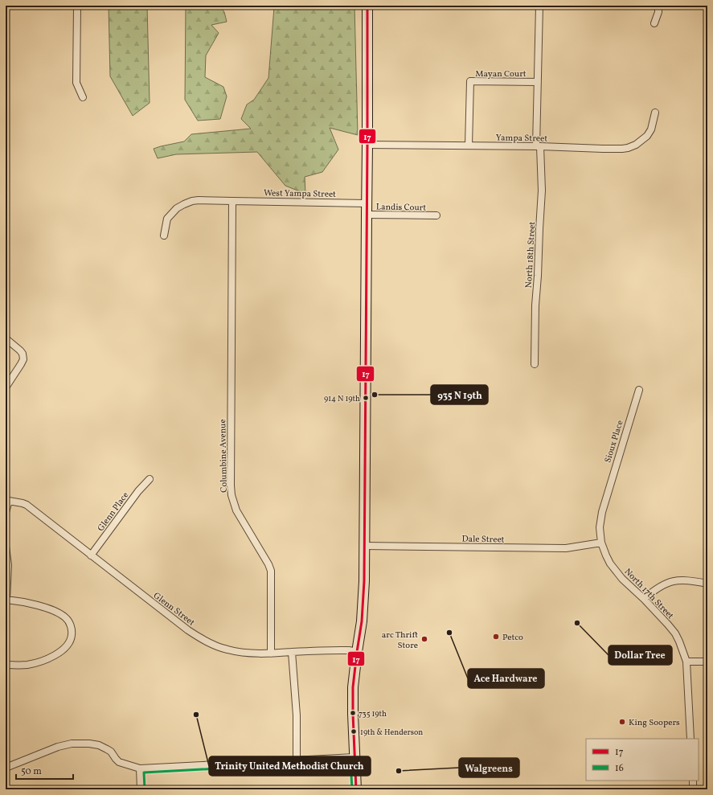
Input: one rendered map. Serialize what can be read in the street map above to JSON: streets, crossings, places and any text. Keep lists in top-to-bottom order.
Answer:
{
  "streets": {
    "street": [
      "Mayan Court",
      "Yampa Street",
      "West Yampa Street",
      "Landis Court",
      "North 18th Street",
      "Sioux Place",
      "Columbine Avenue",
      "Glenn Place",
      "Dale Street",
      "North 17th Street",
      "Glenn Street"
    ]
  },
  "crossings": [
    ["Mayan Court", "Yampa Street"],
    ["Mayan Court", "North 18th Street"],
    ["Yampa Street", "North 18th Street"],
    ["West Yampa Street", "Columbine Avenue"],
    ["Sioux Place", "North 17th Street"],
    ["Columbine Avenue", "Glenn Street"],
    ["Glenn Place", "Glenn Street"],
    ["Dale Street", "North 17th Street"]
  ],
  "places": [
    "935 N 19th",
    "914 N 19th",
    "Dollar Tree",
    "Ace Hardware",
    "Petco",
    "arc Thrift Store",
    "735 19th",
    "Trinity United Methodist Church",
    "King Soopers",
    "19th & Henderson",
    "Walgreens"
  ],
  "lines": ["transit line 17", "transit line 16"],
  "legend": ["17", "16"],
  "scale_bar": "50 m"
}
